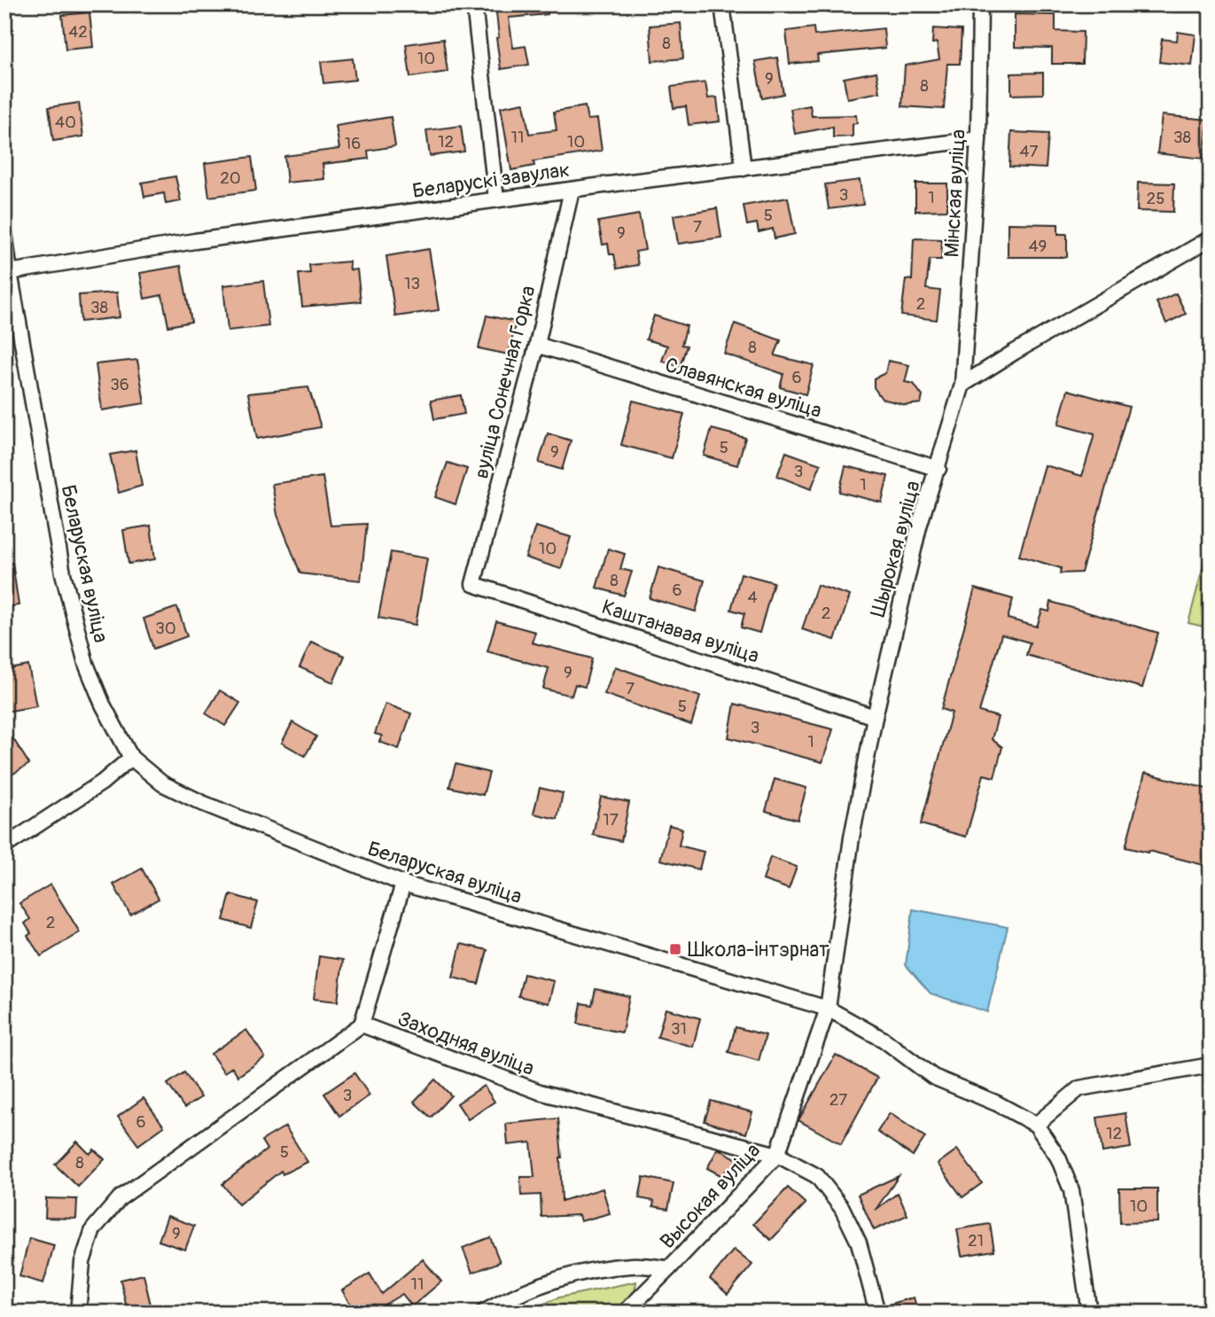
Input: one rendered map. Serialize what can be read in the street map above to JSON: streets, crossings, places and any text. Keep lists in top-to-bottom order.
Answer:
{
  "streets": {
    "street": [
      "Беларускі завулак",
      "Мінская вуліца",
      "вуліца Сонечная Горка",
      "Славянская вуліца",
      "Шырокая вуліца",
      "Беларуская вуліца",
      "Каштанавая вуліца",
      "Заходняя вуліца",
      "Высокая вуліца"
    ]
  },
  "crossings": [
    ["Беларускі завулак", "Мінская вуліца"],
    ["Беларускі завулак", "вуліца Сонечная Горка"],
    ["Беларускі завулак", "Беларуская вуліца"],
    ["Мінская вуліца", "Шырокая вуліца"],
    ["вуліца Сонечная Горка", "Славянская вуліца"],
    ["вуліца Сонечная Горка", "Каштанавая вуліца"],
    ["Славянская вуліца", "Шырокая вуліца"],
    ["Шырокая вуліца", "Беларуская вуліца"],
    ["Шырокая вуліца", "Каштанавая вуліца"],
    ["Шырокая вуліца", "Высокая вуліца"],
    ["Беларуская вуліца", "Высокая вуліца"],
    ["Заходняя вуліца", "Высокая вуліца"]
  ],
  "places": {
    "transit": ["Школа-інтэрнат"]
  },
  "house_numbers": [
    "42",
    "8",
    "10",
    "9",
    "8",
    "40",
    "11",
    "38",
    "12",
    "10",
    "16",
    "47",
    "20",
    "3",
    "1",
    "25",
    "5",
    "7",
    "9",
    "49",
    "13",
    "2",
    "38",
    "8",
    "6",
    "36",
    "5",
    "9",
    "3",
    "1",
    "10",
    "8",
    "6",
    "4",
    "2",
    "30",
    "9",
    "7",
    "5",
    "3",
    "1",
    "17",
    "2",
    "31",
    "3",
    "27",
    "6",
    "12",
    "5",
    "8",
    "10",
    "9",
    "21",
    "11"
  ]
}
